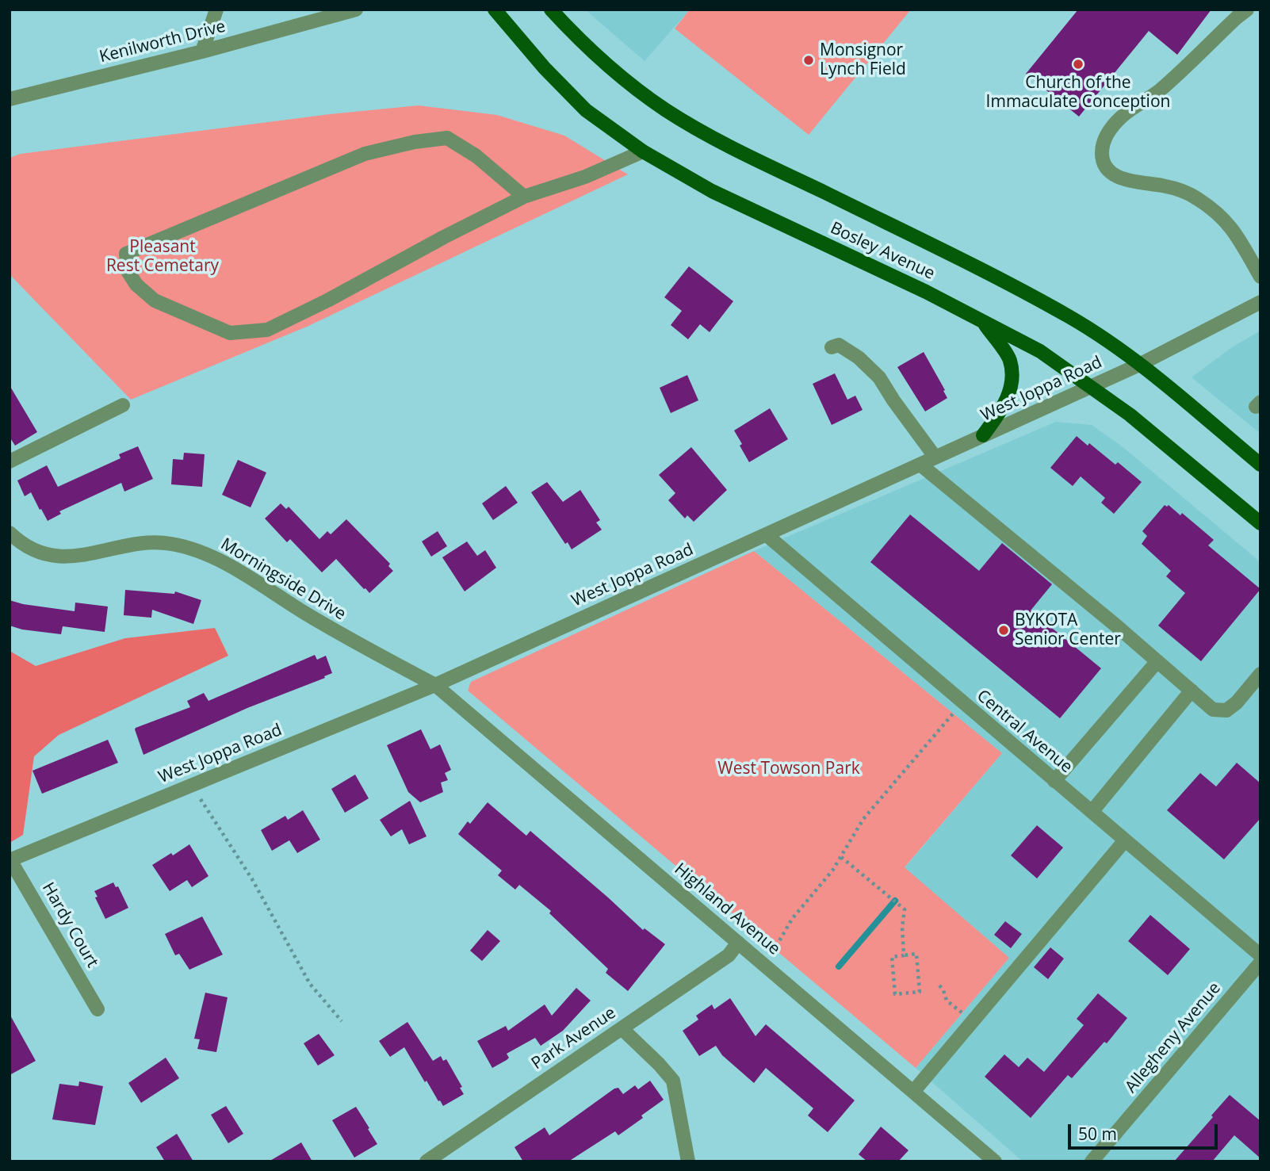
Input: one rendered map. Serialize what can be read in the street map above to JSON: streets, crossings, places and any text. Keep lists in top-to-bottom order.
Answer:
{
  "streets": {
    "main road": ["Bosley Avenue"],
    "street": [
      "Kenilworth Drive",
      "West Joppa Road",
      "Morningside Drive",
      "Central Avenue",
      "Highland Avenue",
      "Hardy Court",
      "Allegheny Avenue",
      "Park Avenue"
    ]
  },
  "crossings": [
    ["Bosley Avenue", "West Joppa Road"],
    ["West Joppa Road", "Morningside Drive"],
    ["West Joppa Road", "Central Avenue"],
    ["West Joppa Road", "Highland Avenue"],
    ["West Joppa Road", "Hardy Court"],
    ["Morningside Drive", "Highland Avenue"],
    ["Highland Avenue", "Park Avenue"]
  ],
  "parks": ["Pleasant Rest Cemetary", "West Towson Park"],
  "places": ["Monsignor Lynch Field", "Church of the Immaculate Conception", "BYKOTA Senior Center"],
  "scale_bar": "50 m"
}
